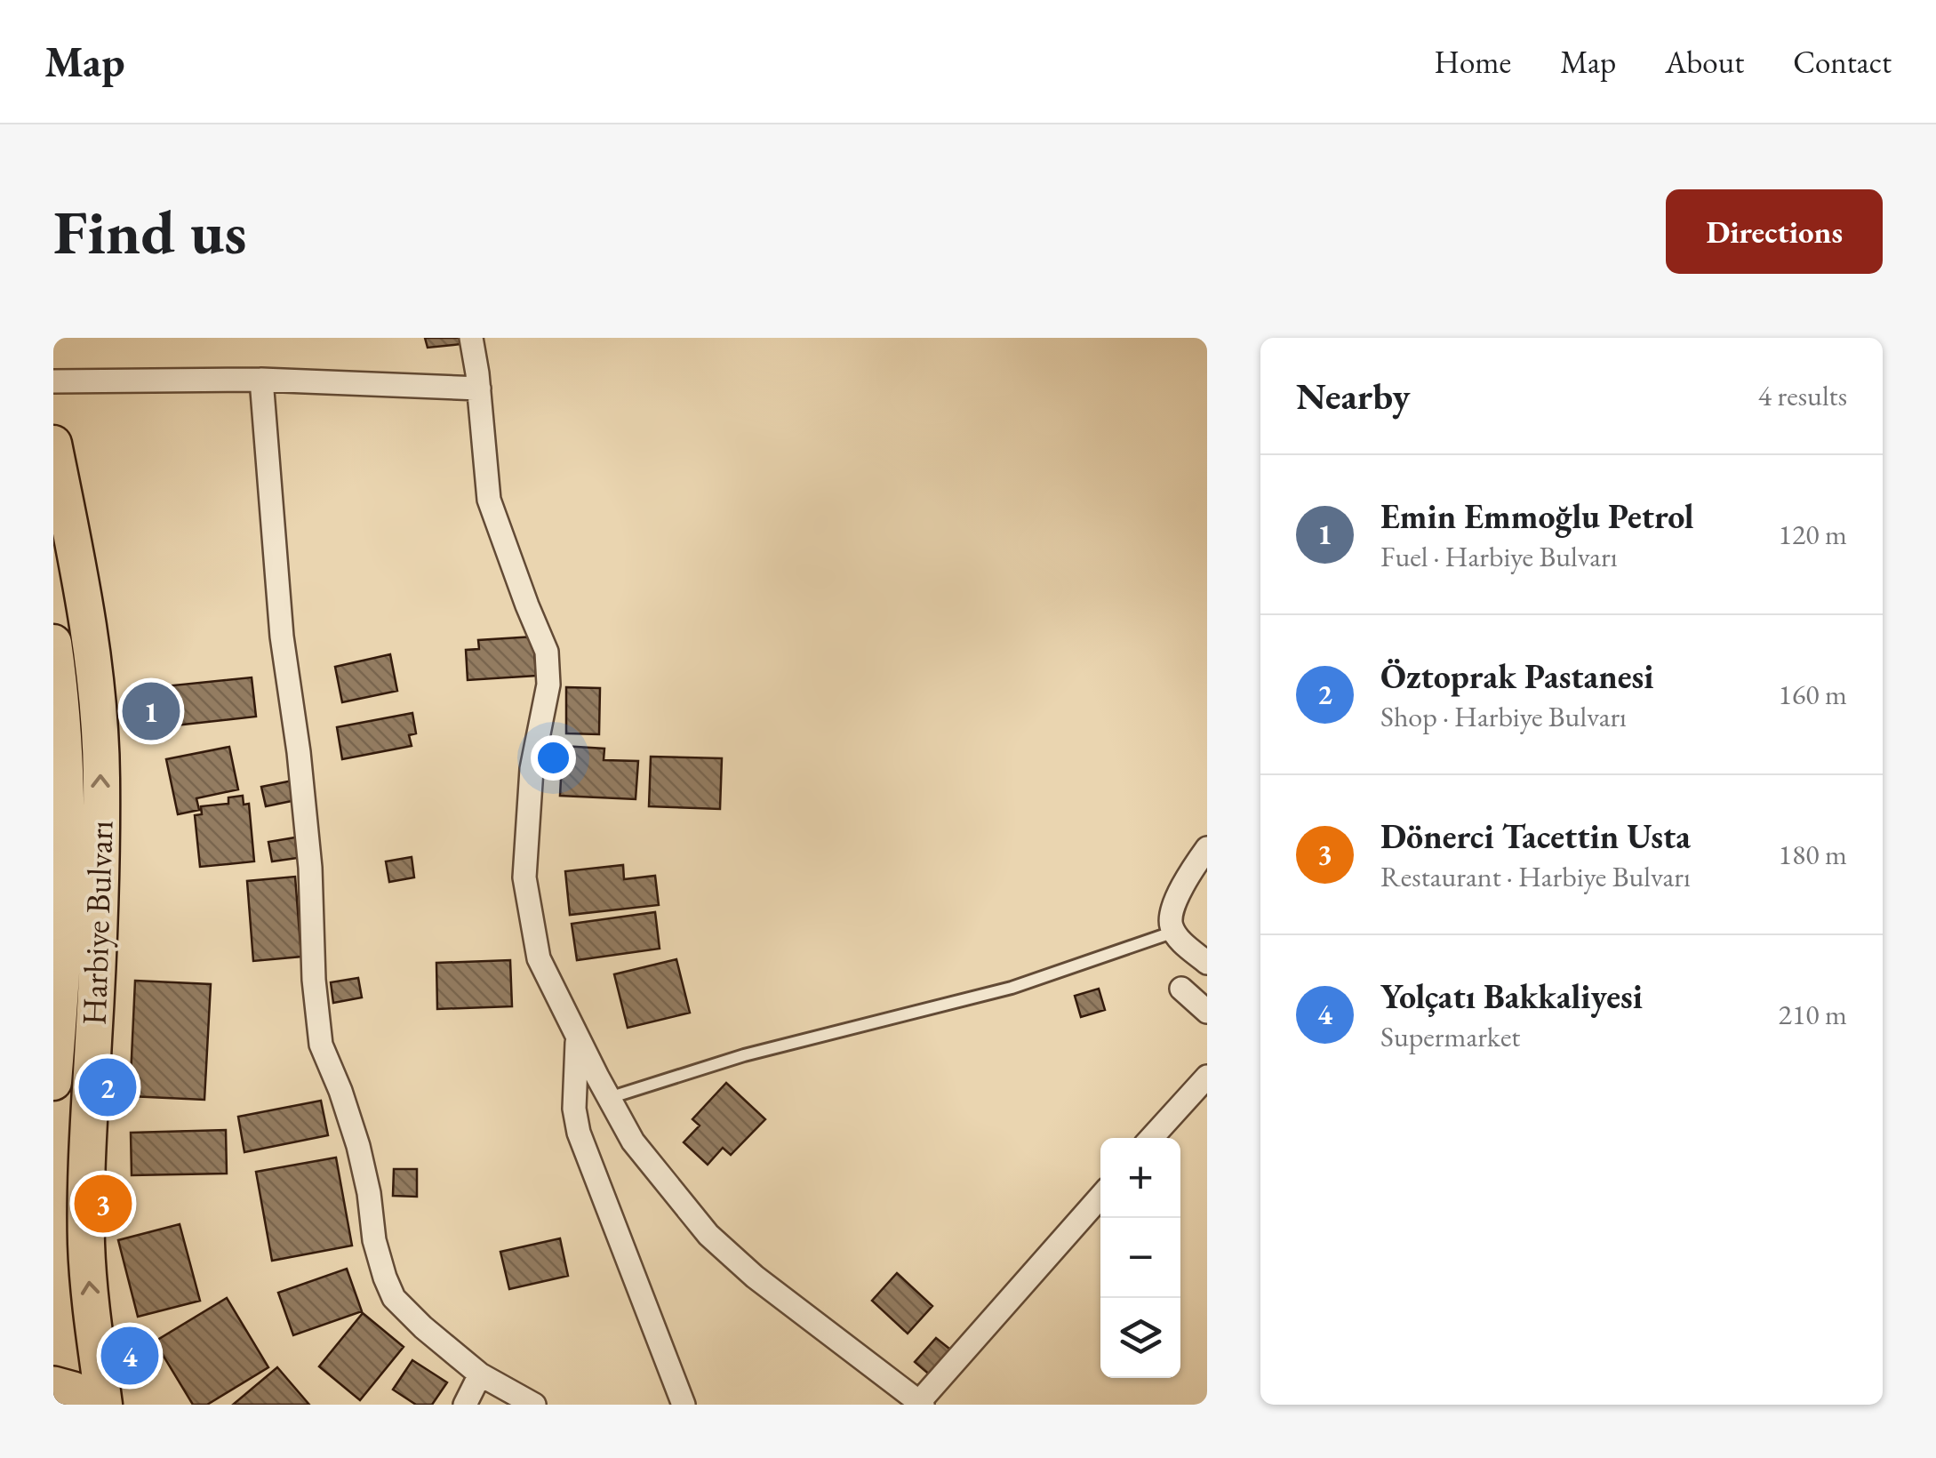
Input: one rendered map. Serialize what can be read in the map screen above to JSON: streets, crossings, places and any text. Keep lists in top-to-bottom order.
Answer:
{
  "streets": {
    "main road": ["Harbiye Bulvarı"]
  },
  "page": {
    "header": "Map",
    "nav": [
      "Home",
      "Map",
      "About",
      "Contact"
    ],
    "buttons": "Directions",
    "title": "Find us",
    "heading": ["Nearby", "4 results"],
    "list": [
      {
        "mark": "1",
        "name": "Emin Emmoğlu Petrol",
        "note": "Fuel · Harbiye Bulvarı",
        "value": "120 m"
      },
      {
        "mark": "2",
        "name": "Öztoprak Pastanesi",
        "note": "Shop · Harbiye Bulvarı",
        "value": "160 m"
      },
      {
        "mark": "3",
        "name": "Dönerci Tacettin Usta",
        "note": "Restaurant · Harbiye Bulvarı",
        "value": "180 m"
      },
      {
        "mark": "4",
        "name": "Yolçatı Bakkaliyesi",
        "note": "Supermarket",
        "value": "210 m"
      }
    ],
    "pins": [
      "1",
      "2",
      "3",
      "4"
    ],
    "map_buttons": ["+", "−"]
  }
}
